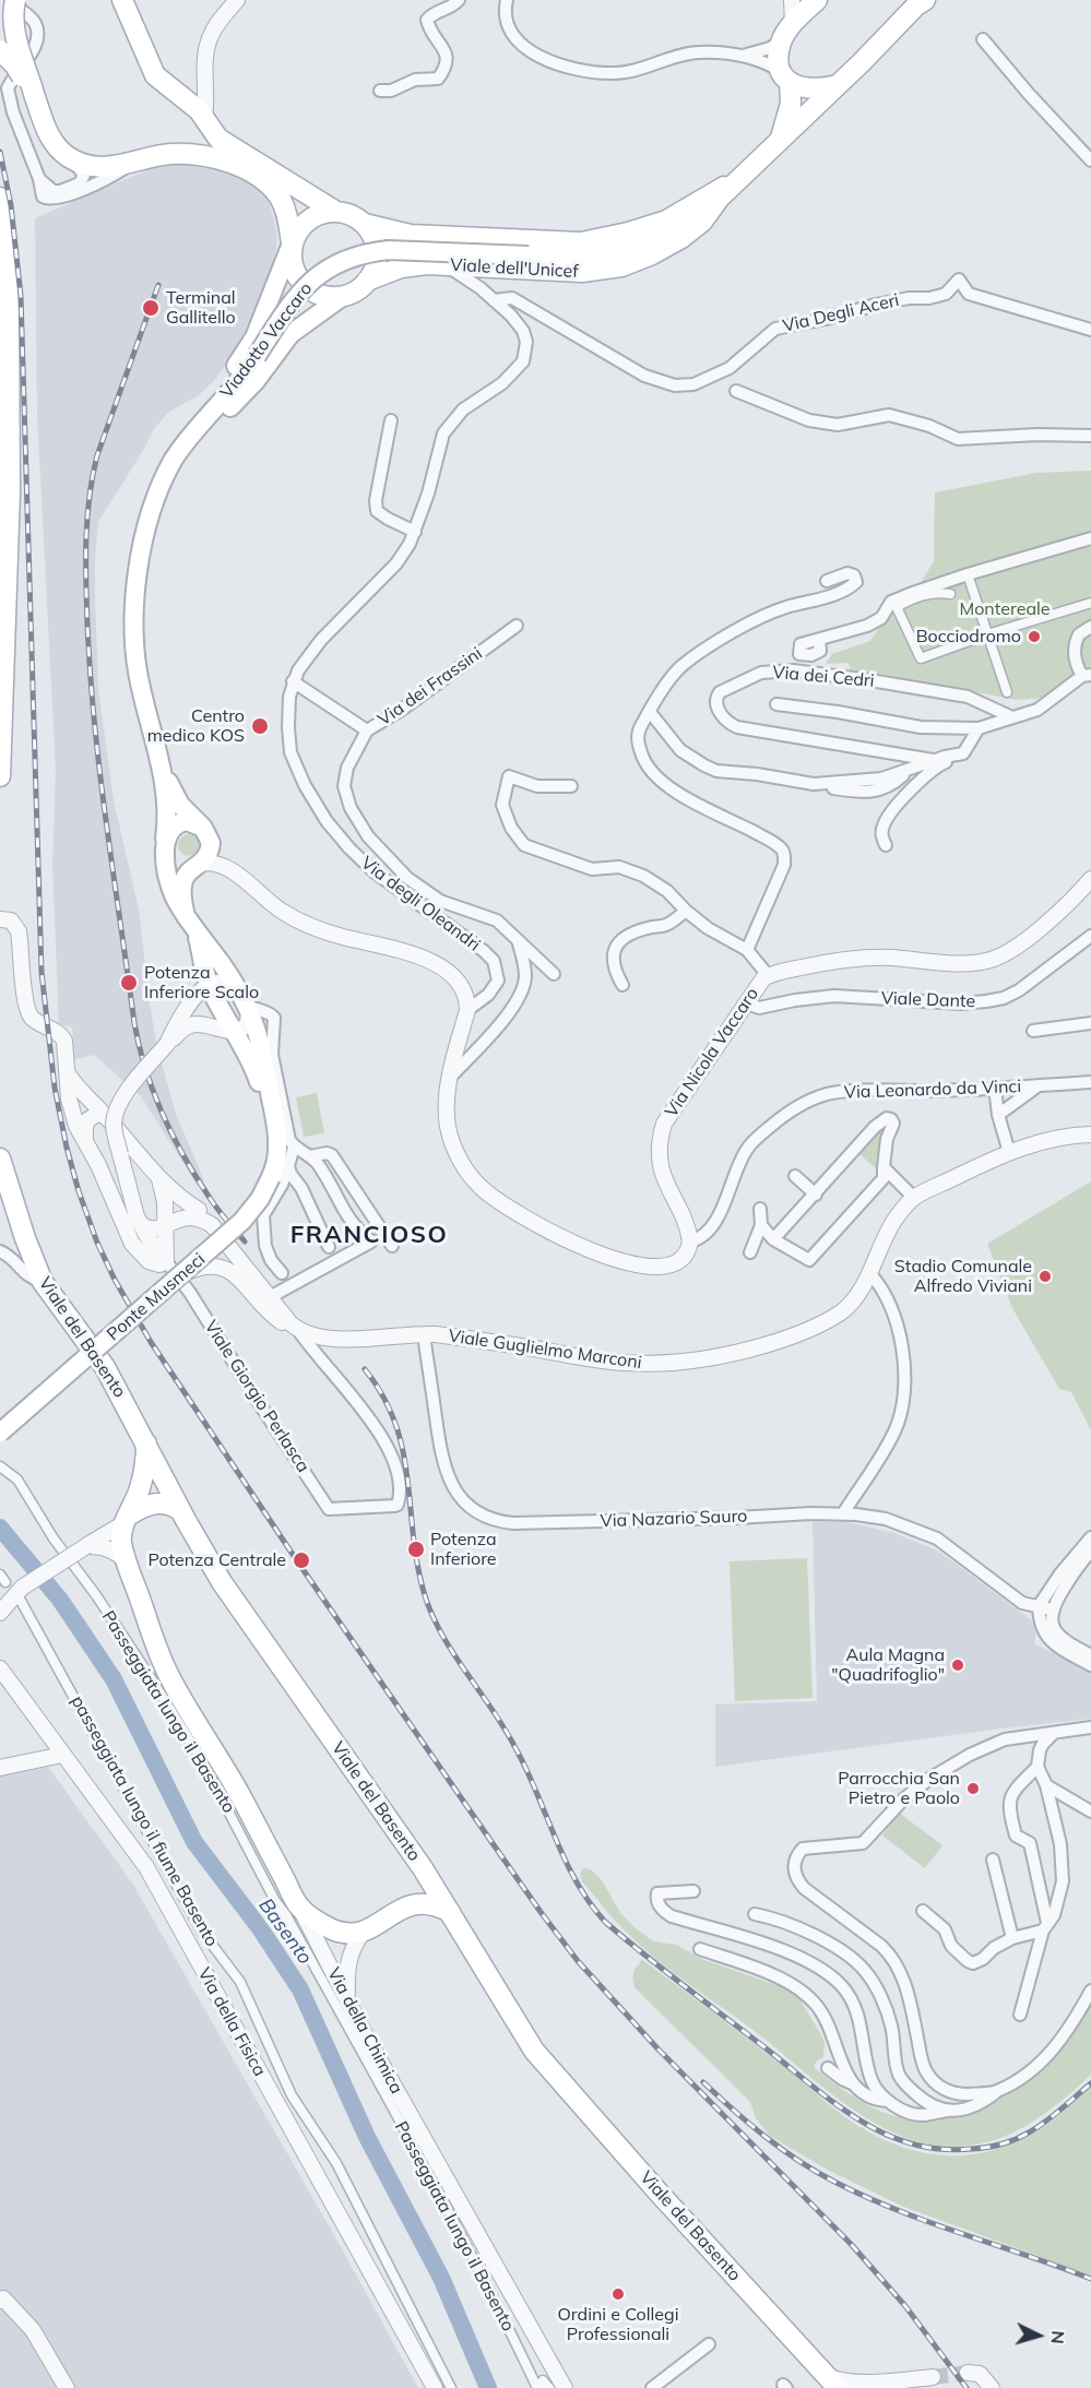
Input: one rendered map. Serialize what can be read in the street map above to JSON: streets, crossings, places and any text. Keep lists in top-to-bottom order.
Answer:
{
  "streets": {
    "main road": [
      "Viale dell'Unicef",
      "Viadotto Vaccaro",
      "Ponte Musmeci",
      "Viale del Basento",
      "Via della Chimica"
    ],
    "street": [
      "Via Degli Aceri",
      "Via dei Cedri",
      "Via dei Frassini",
      "Via degli Oleandri",
      "Viale Dante",
      "Via Nicola Vaccaro",
      "Via Leonardo da Vinci",
      "Viale Guglielmo Marconi",
      "Viale Giorgio Perlasca",
      "Via Nazario Sauro",
      "Passeggiata lungo il Basento",
      "passeggiata lungo il fiume Basento",
      "Via della Fisica"
    ]
  },
  "crossings": [
    ["Viale dell'Unicef", "Viadotto Vaccaro"],
    ["Viale dell'Unicef", "Via degli Oleandri"],
    ["Via Degli Aceri", "Via degli Oleandri"],
    ["Viale Dante", "Via Nicola Vaccaro"],
    ["Via Nicola Vaccaro", "Via Leonardo da Vinci"],
    ["Via Leonardo da Vinci", "Viale Guglielmo Marconi"],
    ["Ponte Musmeci", "Viale Guglielmo Marconi"],
    ["Ponte Musmeci", "Viale Giorgio Perlasca"],
    ["Viale Guglielmo Marconi", "Viale Giorgio Perlasca"],
    ["Viale Guglielmo Marconi", "Via Nazario Sauro"]
  ],
  "districts": ["FRANCIOSO"],
  "water": ["Basento"],
  "parks": ["Montereale"],
  "places": [
    "Terminal Gallitello",
    "Bocciodromo",
    "Centro medico KOS",
    "Potenza Inferiore Scalo",
    "Stadio Comunale Alfredo Viviani",
    "Potenza Inferiore",
    "Potenza Centrale",
    "Aula Magna \"Quadrifoglio\"",
    "Parrocchia San Pietro e Paolo",
    "Ordini e Collegi Professionali"
  ],
  "north": "right"
}
